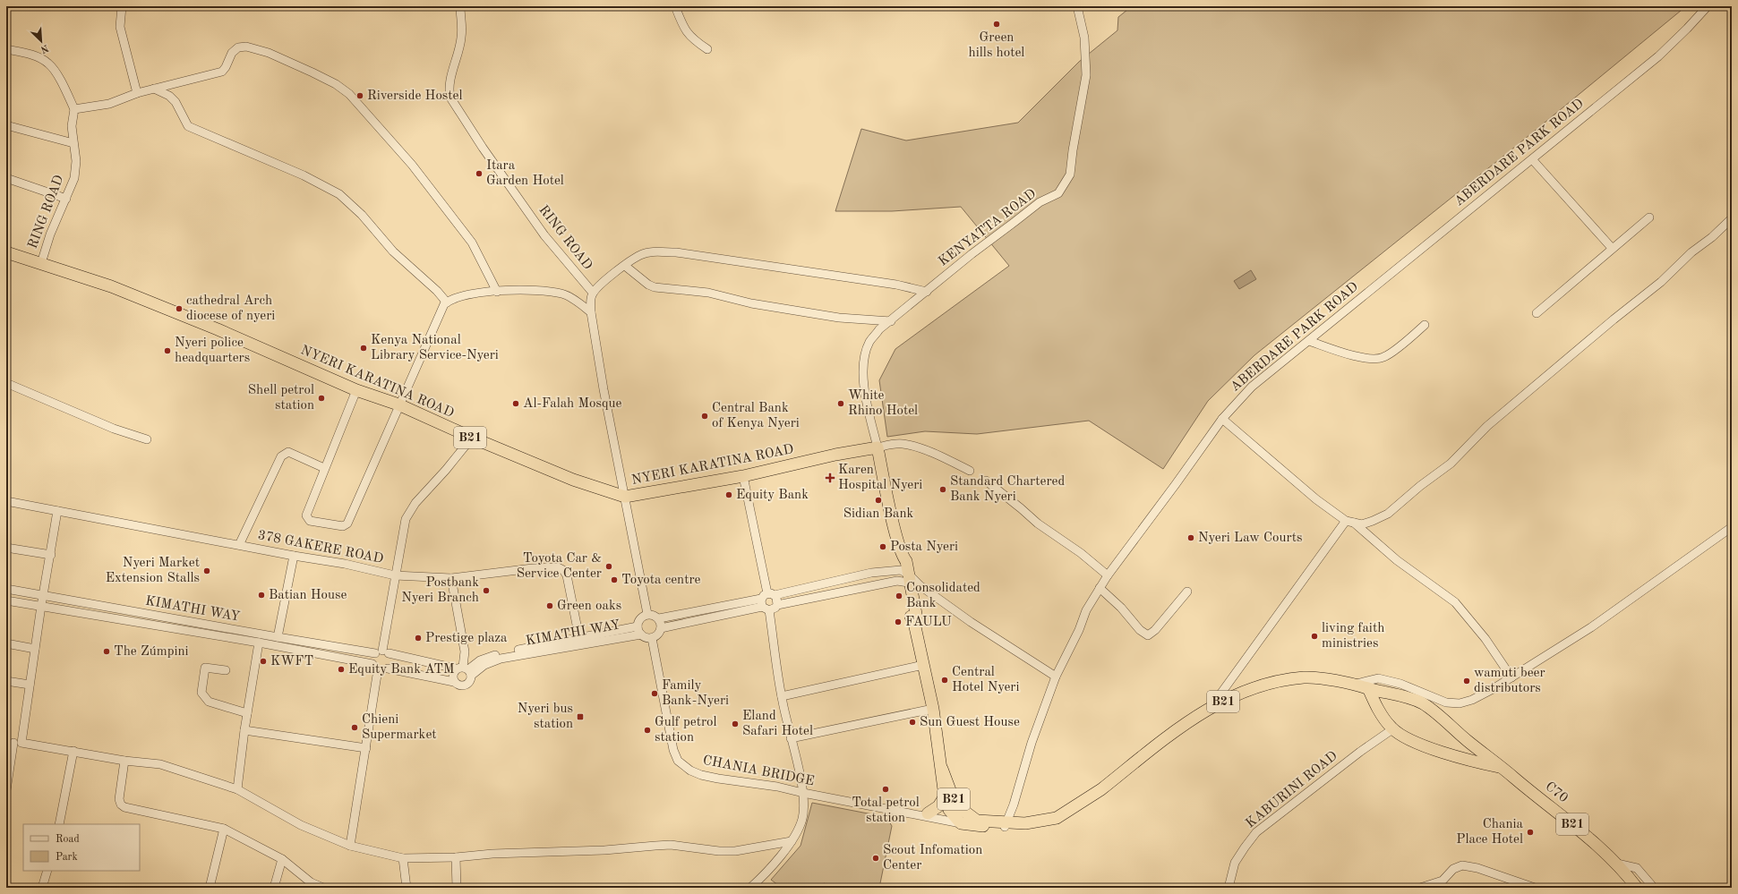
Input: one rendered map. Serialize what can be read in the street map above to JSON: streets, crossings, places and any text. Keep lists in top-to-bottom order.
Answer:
{
  "streets": {
    "highway": ["NYERI KARATINA ROAD", "B21", "C70"],
    "street": [
      "ABERDARE PARK ROAD",
      "RING ROAD",
      "KENYATTA ROAD",
      "378 GAKERE ROAD",
      "KIMATHI WAY",
      "CHANIA BRIDGE",
      "KABURINI ROAD"
    ]
  },
  "crossings": [
    ["ABERDARE PARK ROAD", "B21"],
    ["RING ROAD", "NYERI KARATINA ROAD"],
    ["KENYATTA ROAD", "NYERI KARATINA ROAD"],
    ["KENYATTA ROAD", "B21"],
    ["NYERI KARATINA ROAD", "B21"],
    ["B21", "CHANIA BRIDGE"],
    ["B21", "KABURINI ROAD"],
    ["B21", "C70"],
    ["378 GAKERE ROAD", "KIMATHI WAY"],
    ["KIMATHI WAY", "CHANIA BRIDGE"]
  ],
  "places": {
    "other": [
      "Green hills hotel",
      "Riverside Hostel",
      "Itara Garden Hotel",
      "cathedral Arch diocese of nyeri",
      "Kenya National Library Service-Nyeri",
      "Nyeri police headquarters",
      "Shell petrol station",
      "Al-Falah Mosque",
      "White Rhino Hotel",
      "Central Bank of Kenya Nyeri",
      "Standard Chartered Bank Nyeri",
      "Equity Bank",
      "Sidian Bank",
      "Nyeri Law Courts",
      "Posta Nyeri",
      "Toyota Car & Service Center",
      "Nyeri Market Extension Stalls",
      "Toyota centre",
      "Postbank Nyeri Branch",
      "Batian House",
      "Consolidated Bank",
      "Green oaks",
      "FAULU",
      "living faith ministries",
      "Prestige plaza",
      "The Zúmpini",
      "KWFT",
      "Equity Bank ATM",
      "Central Hotel Nyeri",
      "wamuti beer distributors",
      "Family Bank-Nyeri",
      "Sun Guest House",
      "Eland Safari Hotel",
      "Chieni Supermarket",
      "Gulf petrol station",
      "Total petrol station",
      "Chania Place Hotel",
      "Scout Infomation Center"
    ],
    "health": ["Karen Hospital Nyeri"],
    "transit": ["Nyeri bus station"]
  },
  "legend": ["Road", "Park"],
  "north": "bottom right"
}
